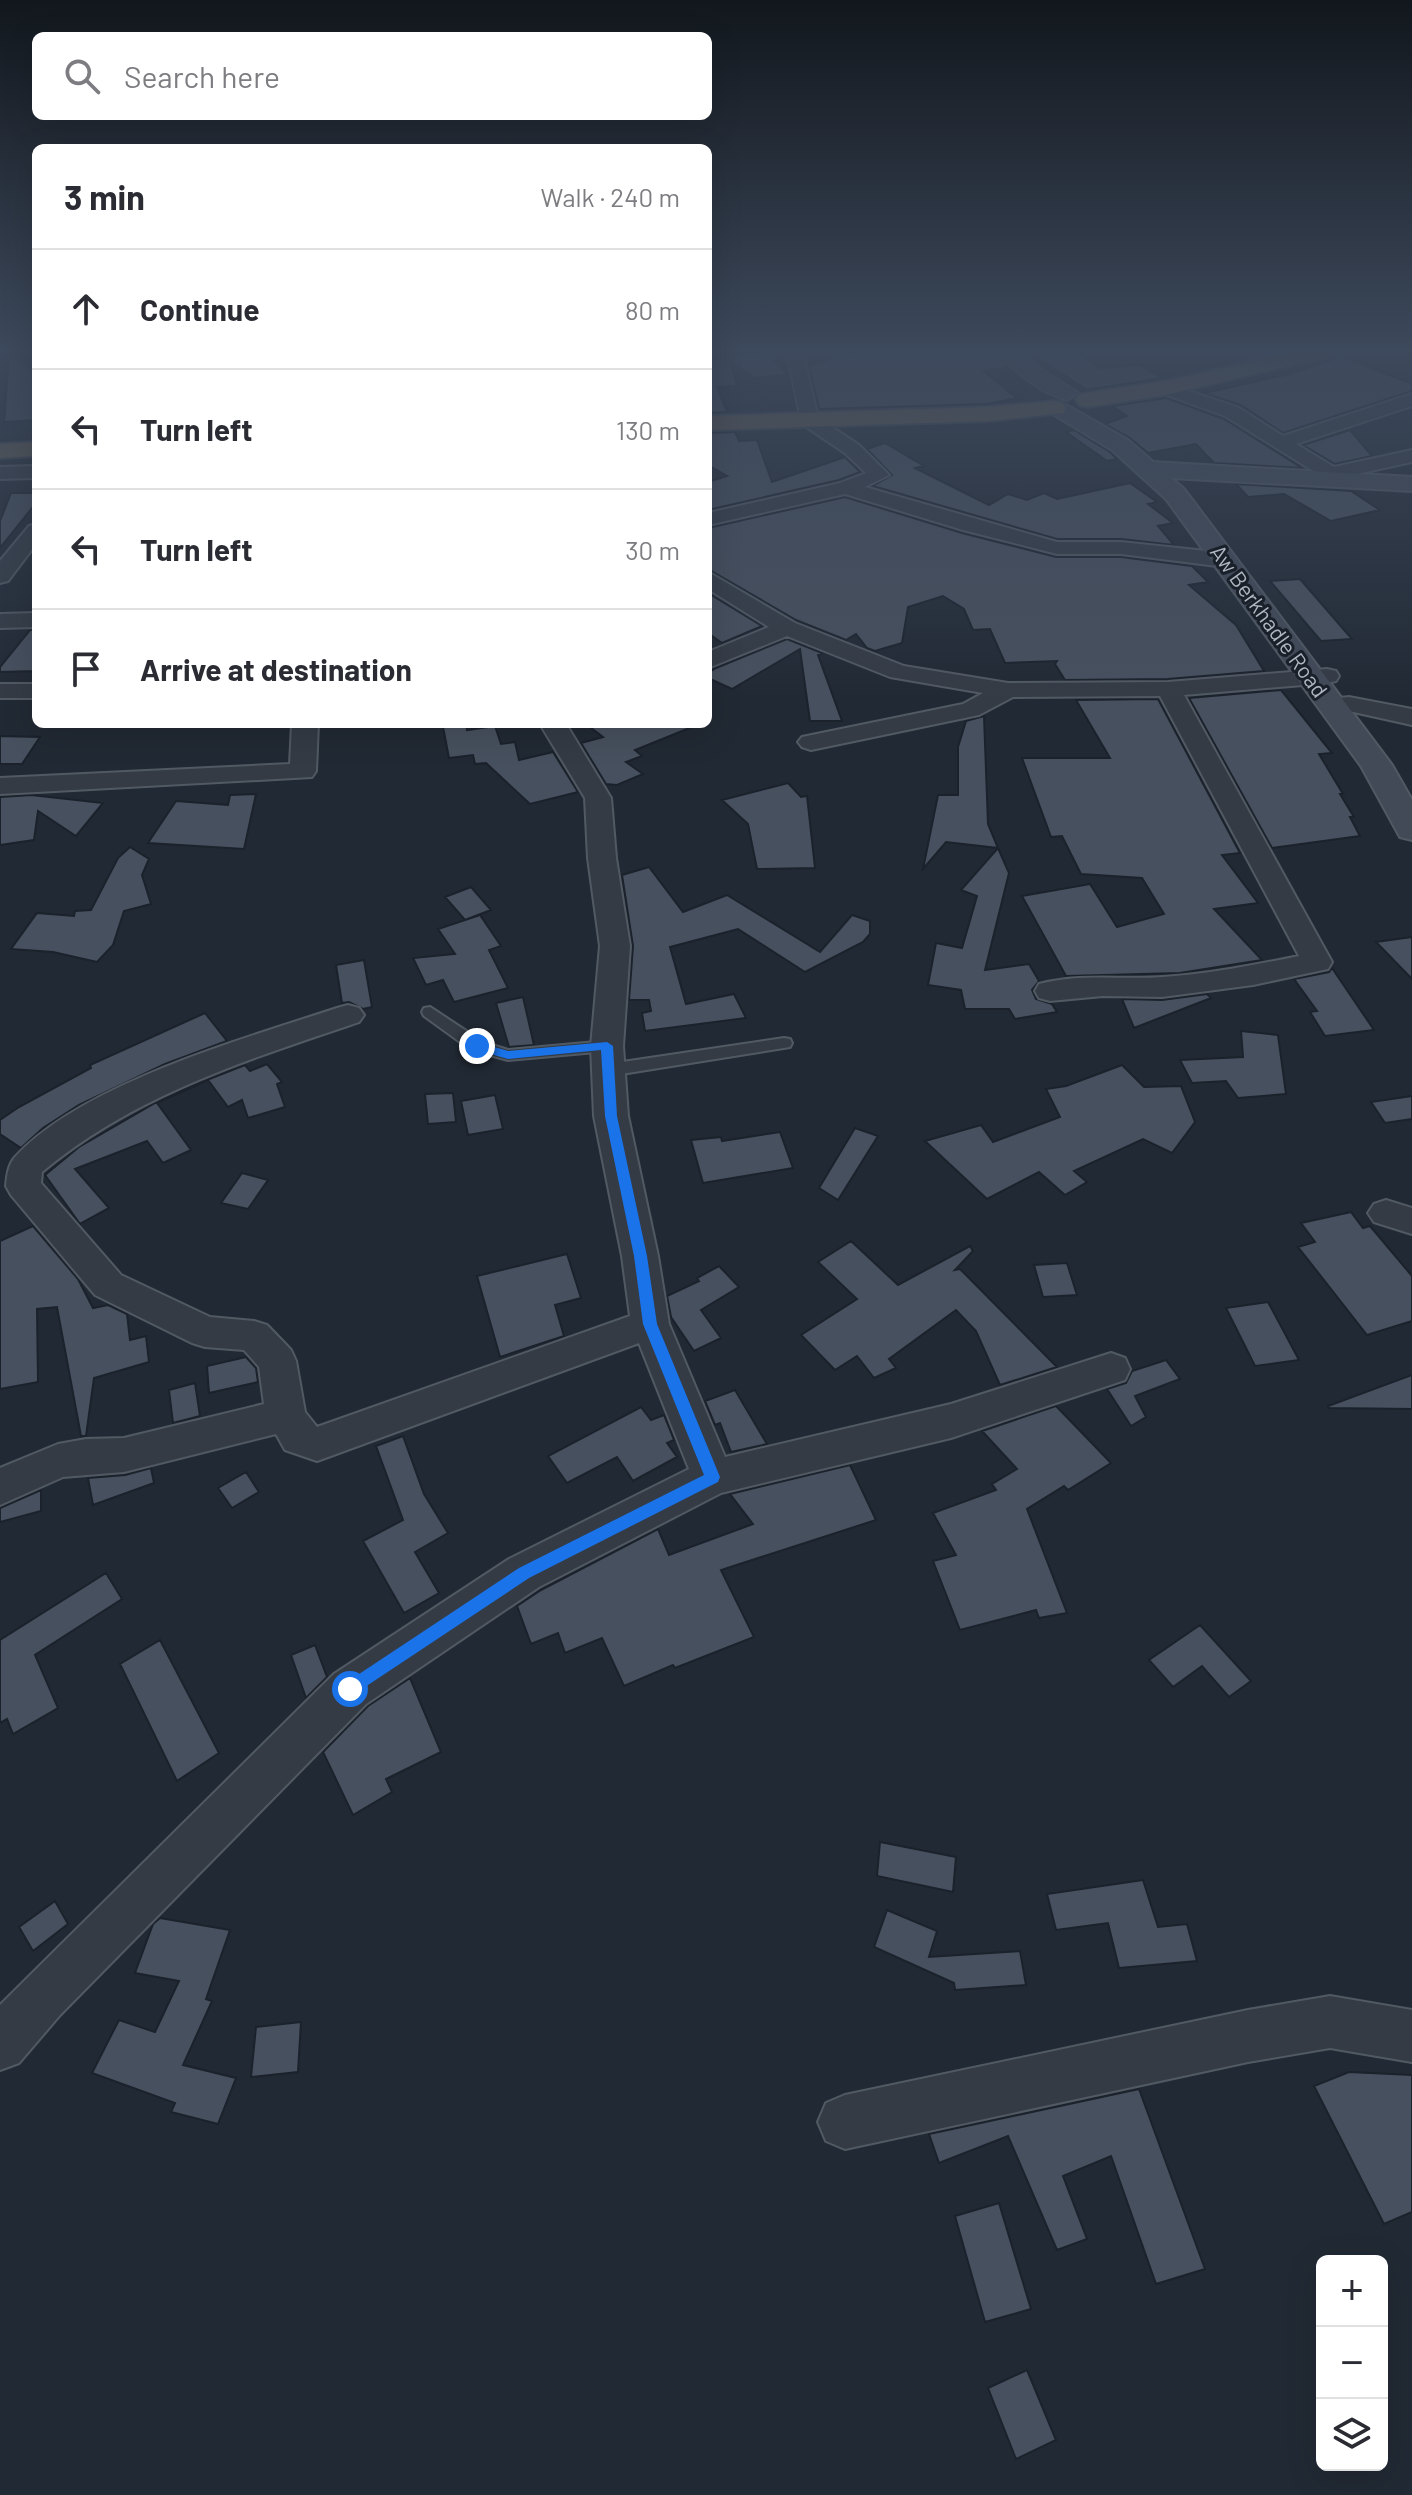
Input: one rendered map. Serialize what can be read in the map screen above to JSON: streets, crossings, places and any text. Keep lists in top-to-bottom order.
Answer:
{
  "streets": {
    "main road": ["Aw Berkhadle Road"]
  },
  "page": {
    "search": "Search here",
    "heading": ["3 min", "Walk · 240 m"],
    "list": [
      ["Continue", "80 m"],
      ["Turn left", "130 m"],
      ["Turn left", "30 m"],
      "Arrive at destination"
    ],
    "map_buttons": ["+", "−"]
  }
}
